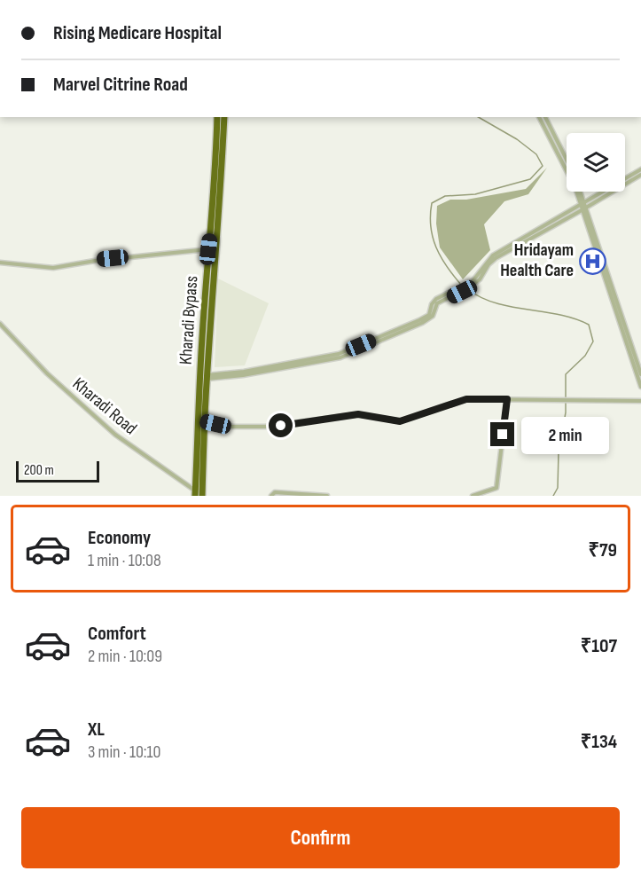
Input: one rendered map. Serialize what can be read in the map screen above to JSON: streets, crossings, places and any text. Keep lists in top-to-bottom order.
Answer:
{
  "streets": {
    "highway": ["Kharadi Bypass"],
    "street": ["Kharadi Road"]
  },
  "crossings": [
    ["Kharadi Bypass", "Kharadi Road"]
  ],
  "places": {
    "hospital": ["Hridayam Health Care"]
  },
  "scale_bar": "200 m",
  "page": {
    "banner": ["Rising Medicare Hospital", "Marvel Citrine Road"],
    "bubble": "2 min",
    "scale": "200 m",
    "list": [
      {
        "name": "Economy",
        "note": "1 min · 10:08",
        "value": "₹79"
      },
      {
        "name": "Comfort",
        "note": "2 min · 10:09",
        "value": "₹107"
      },
      {
        "name": "XL",
        "note": "3 min · 10:10",
        "value": "₹134"
      }
    ],
    "buttons": "Confirm"
  }
}
